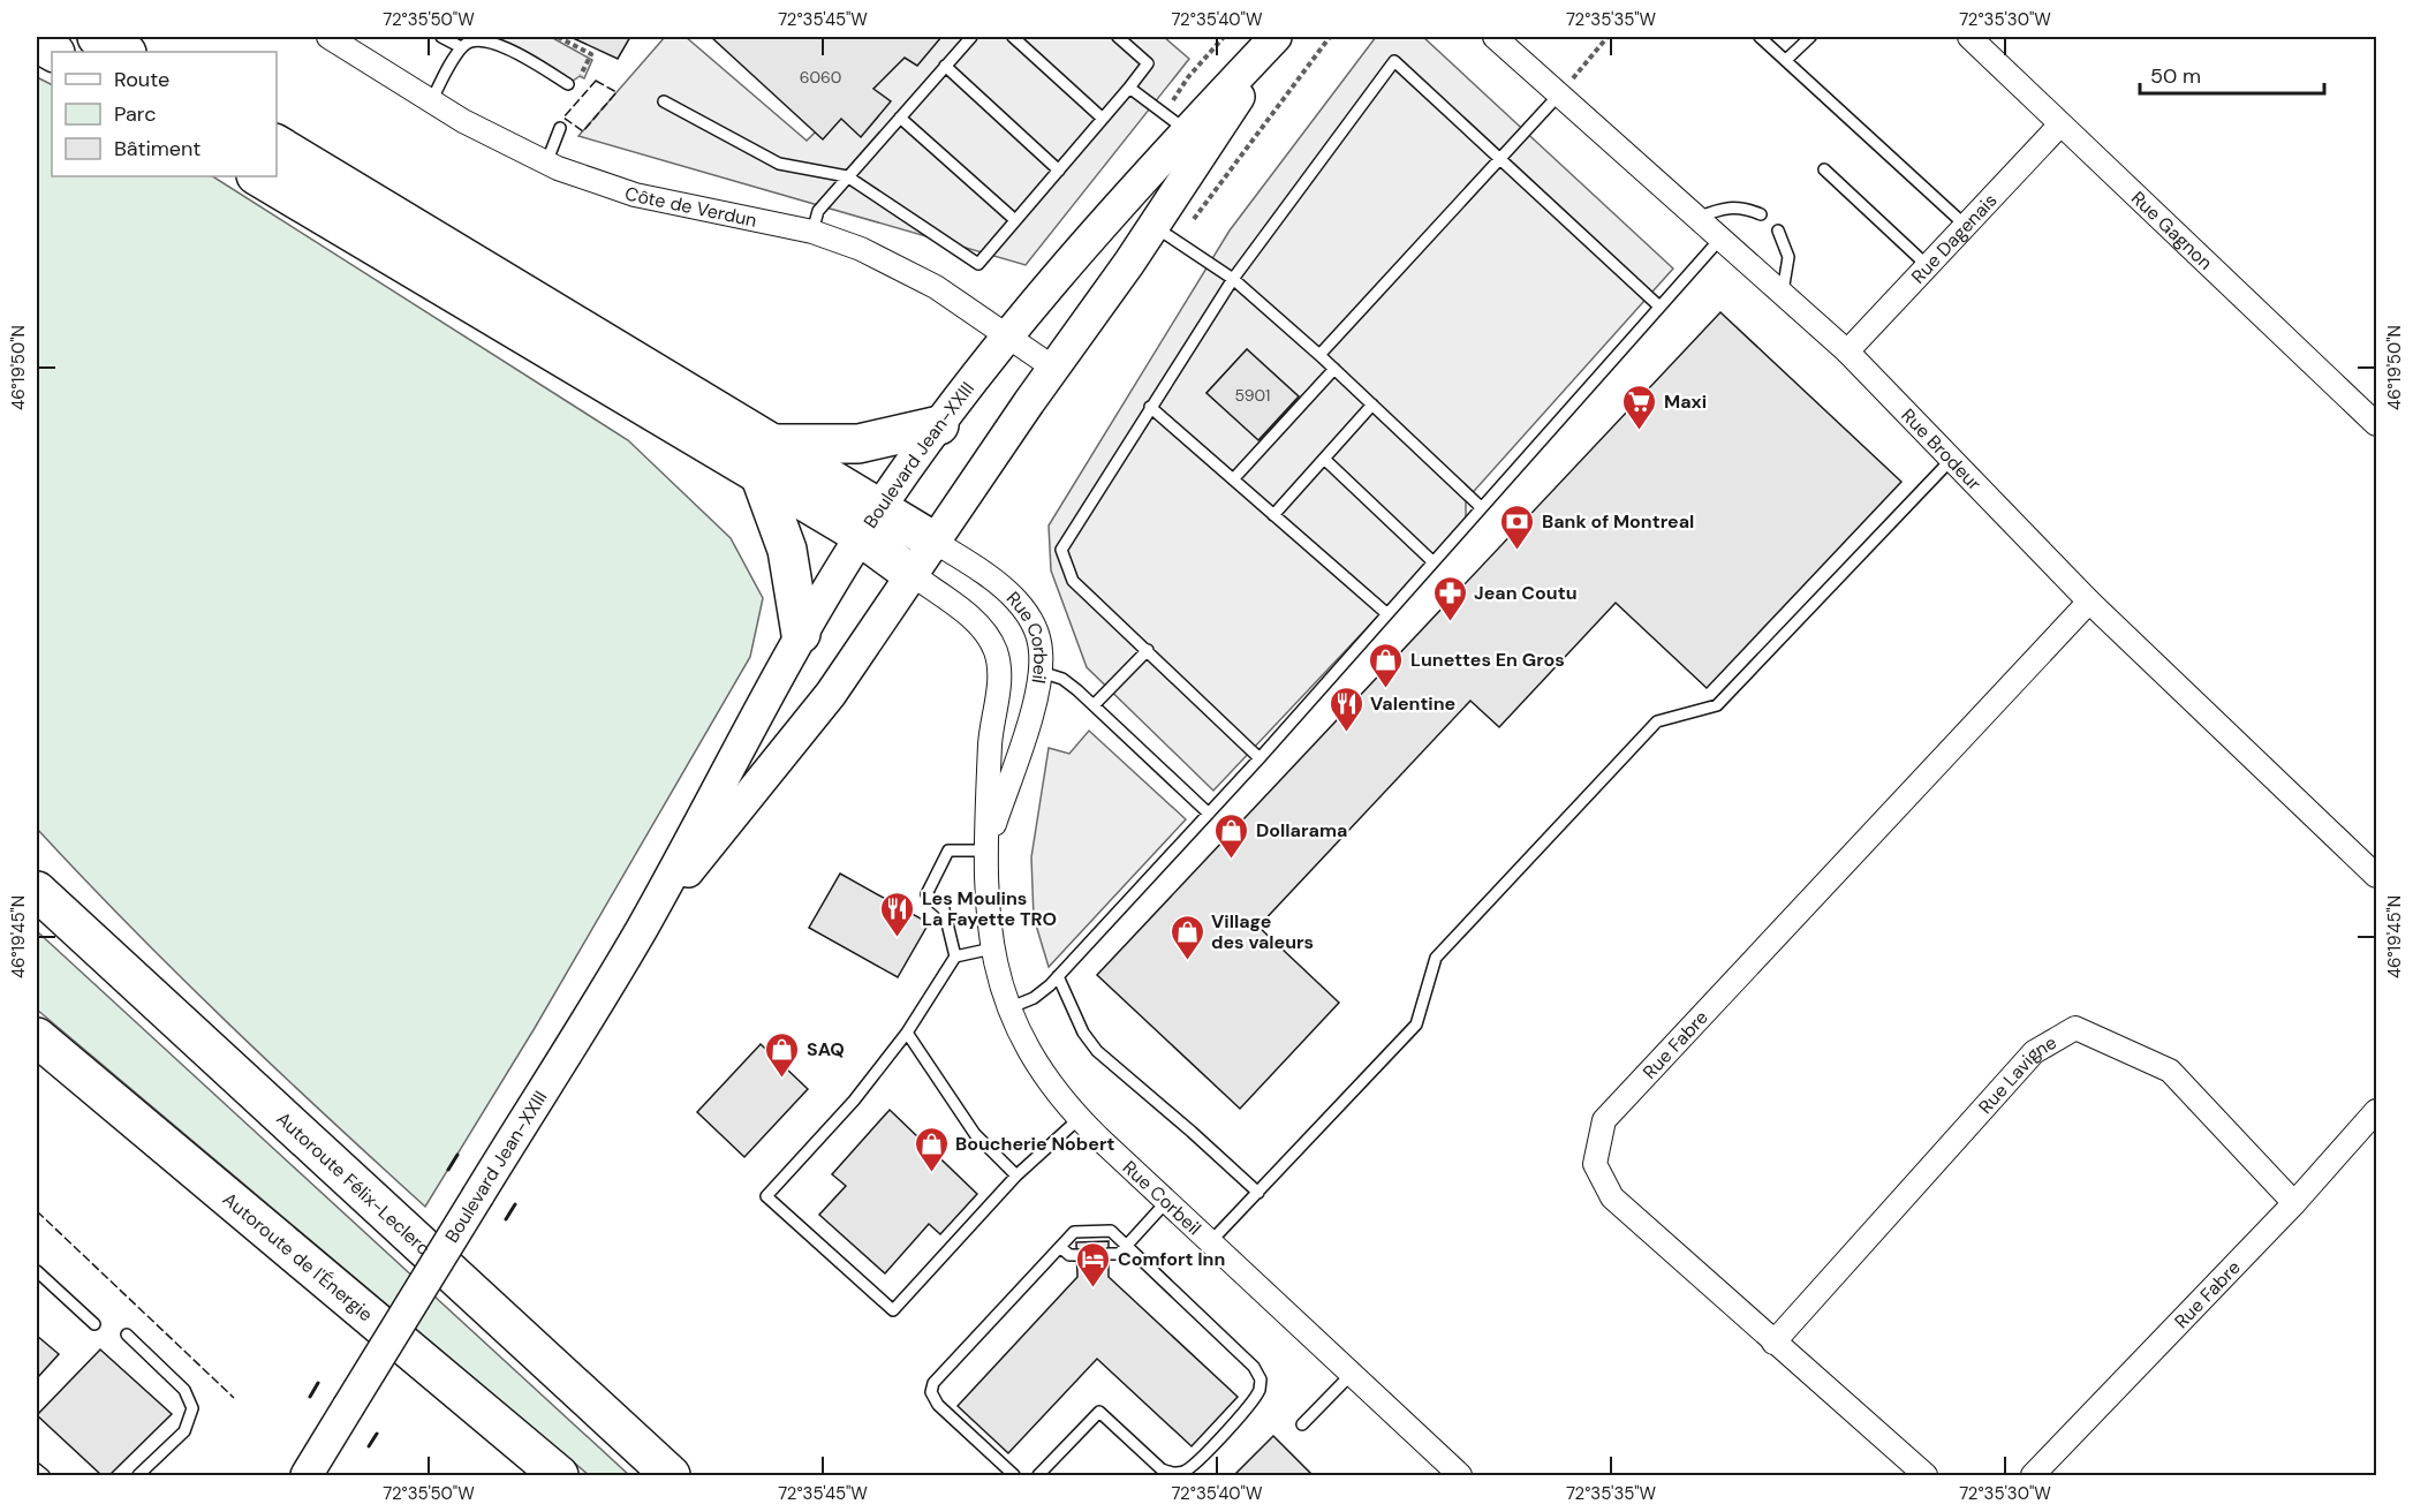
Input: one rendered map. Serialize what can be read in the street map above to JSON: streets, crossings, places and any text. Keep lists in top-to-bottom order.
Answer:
{
  "streets": {
    "highway": ["Autoroute Félix-Leclerc", "Autoroute de l'Énergie"],
    "street": [
      "Côte de Verdun",
      "Rue Gagnon",
      "Rue Dagenais",
      "Rue Brodeur",
      "Boulevard Jean-XXIII",
      "Rue Corbeil",
      "Rue Fabre",
      "Rue Lavigne"
    ]
  },
  "crossings": [
    ["Côte de Verdun", "Boulevard Jean-XXIII"],
    ["Rue Gagnon", "Rue Dagenais"],
    ["Rue Dagenais", "Rue Brodeur"],
    ["Rue Brodeur", "Rue Fabre"],
    ["Boulevard Jean-XXIII", "Rue Corbeil"],
    ["Rue Fabre", "Rue Lavigne"]
  ],
  "places": {
    "supermarket": ["Maxi"],
    "bank": ["Bank of Montreal"],
    "pharmacy": ["Jean Coutu"],
    "shop": [
      "Lunettes En Gros",
      "Dollarama",
      "Village des valeurs",
      "SAQ",
      "Boucherie Nobert"
    ],
    "restaurant": ["Valentine", "Les Moulins La Fayette TRO"],
    "hotel": ["Comfort Inn"]
  },
  "house_numbers": ["6060", "5901"],
  "legend": ["Route", "Parc", "Bâtiment"],
  "scale_bar": "50 m",
  "coordinates": [
    "72°35'50\"W",
    "72°35'45\"W",
    "72°35'40\"W",
    "72°35'35\"W",
    "72°35'30\"W",
    "46°19'50\"N",
    "46°19'45\"N"
  ]
}
